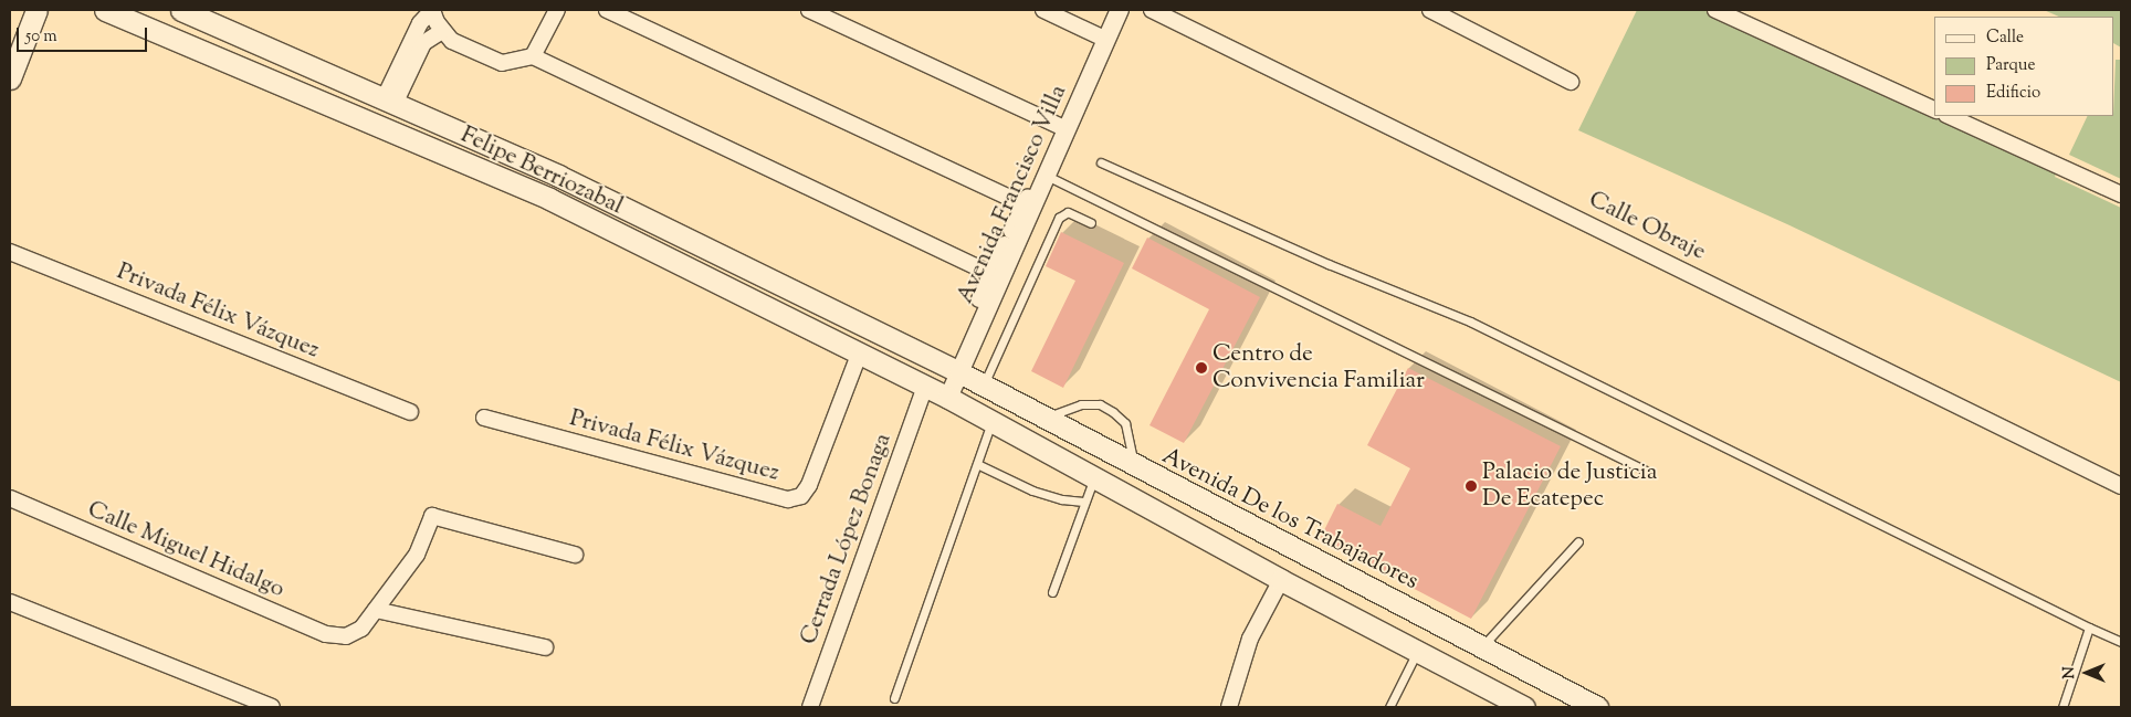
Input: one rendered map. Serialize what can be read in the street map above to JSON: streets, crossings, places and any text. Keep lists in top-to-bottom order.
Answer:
{
  "streets": {
    "main road": ["Felipe Berriozabal", "Avenida De los Trabajadores"],
    "street": [
      "Avenida Francisco Villa",
      "Calle Obraje",
      "Privada Félix Vázquez",
      "Cerrada López Bonaga",
      "Calle Miguel Hidalgo"
    ]
  },
  "crossings": [
    ["Felipe Berriozabal", "Avenida Francisco Villa"],
    ["Felipe Berriozabal", "Privada Félix Vázquez"],
    ["Felipe Berriozabal", "Avenida De los Trabajadores"],
    ["Felipe Berriozabal", "Cerrada López Bonaga"],
    ["Avenida Francisco Villa", "Avenida De los Trabajadores"]
  ],
  "places": ["Centro de Convivencia Familiar", "Palacio de Justicia De Ecatepec"],
  "legend": ["Calle", "Parque", "Edificio"],
  "scale_bar": "50 m",
  "north": "left"
}
